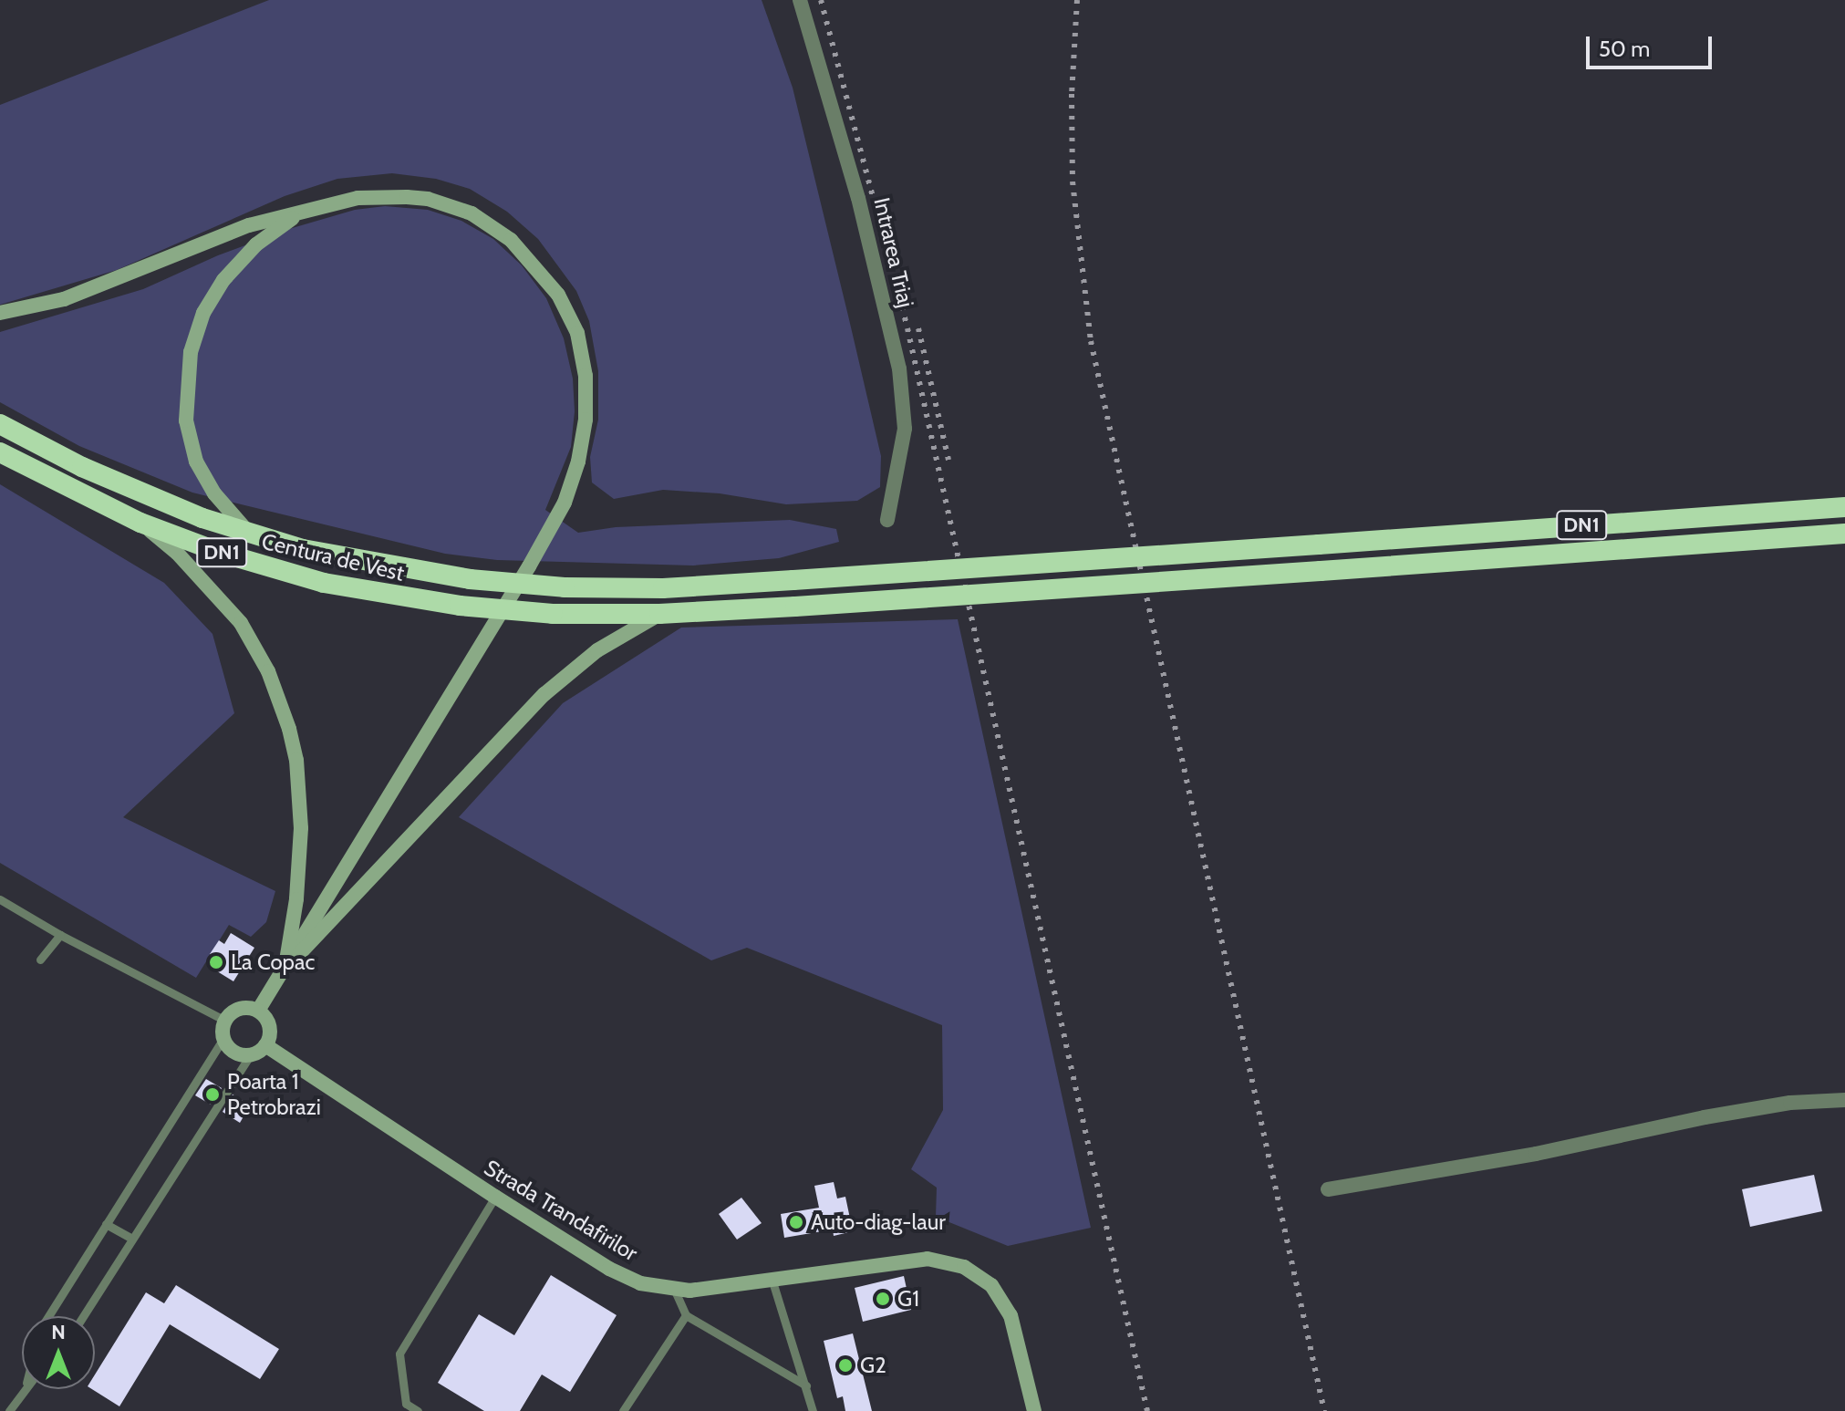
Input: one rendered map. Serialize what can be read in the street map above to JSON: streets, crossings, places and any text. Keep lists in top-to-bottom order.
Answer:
{
  "streets": {
    "highway": ["DN1", "Centura de Vest"],
    "main road": ["Strada Trandafirilor"],
    "street": ["Intrarea Triaj"]
  },
  "crossings": [
    ["DN1", "Centura de Vest"]
  ],
  "places": [
    "La Copac",
    "Poarta 1 Petrobrazi",
    "Auto-diag-laur",
    "G1",
    "G2"
  ],
  "scale_bar": "50 m",
  "north": "top"
}
